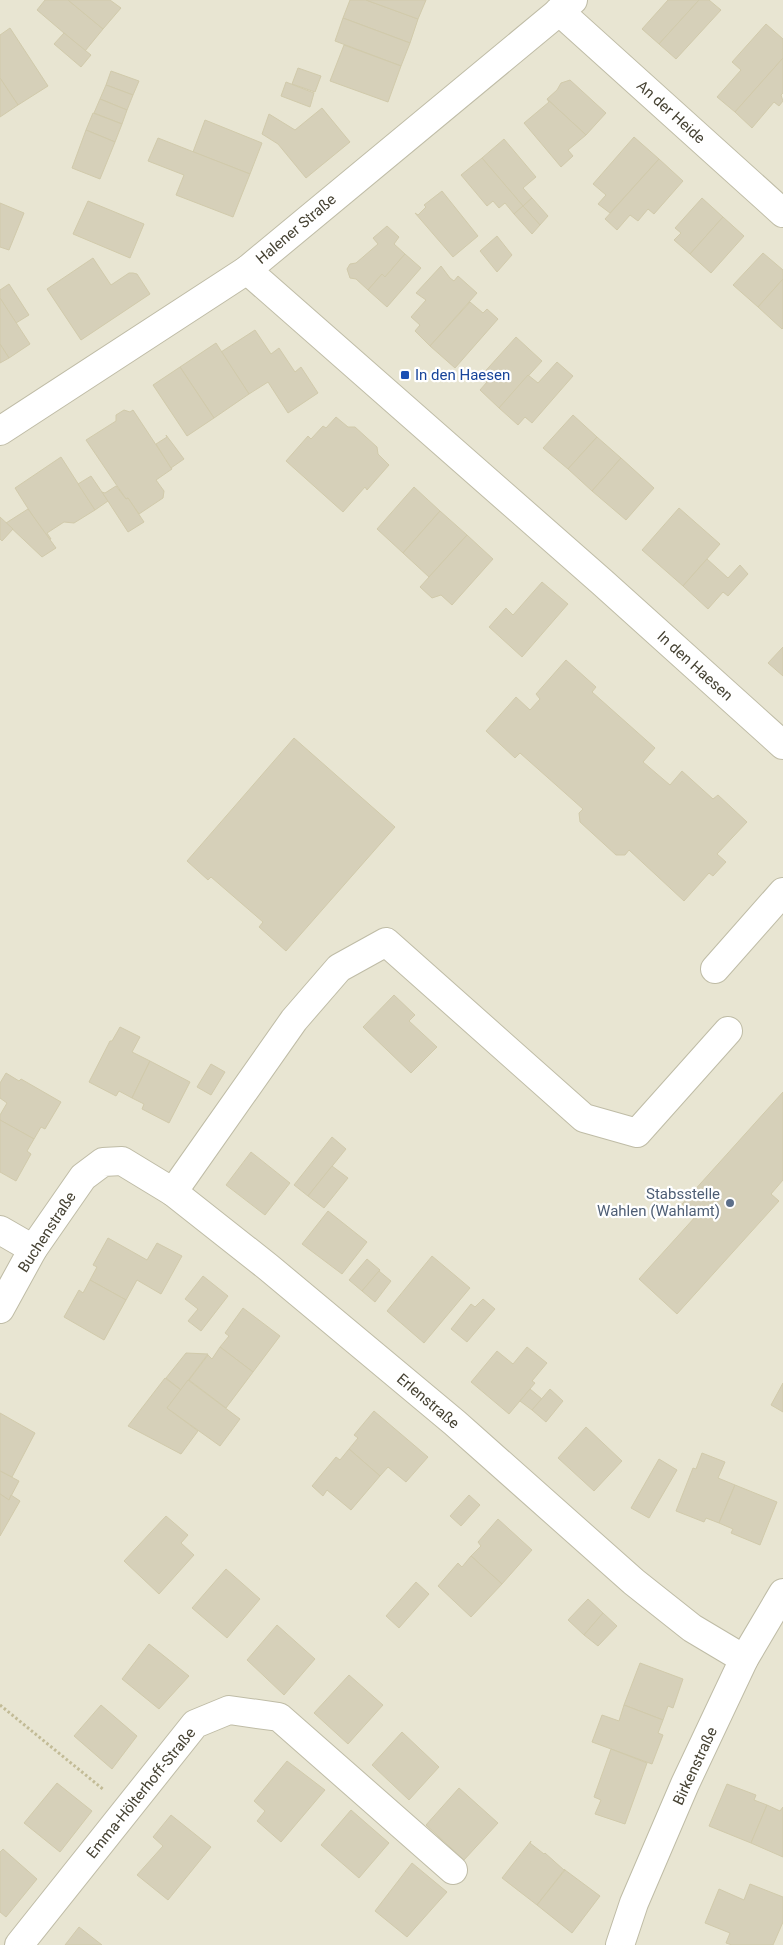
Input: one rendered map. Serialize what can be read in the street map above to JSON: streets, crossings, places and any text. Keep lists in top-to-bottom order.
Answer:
{
  "streets": {
    "street": [
      "An der Heide",
      "Halener Straße",
      "In den Haesen",
      "Buchenstraße",
      "Erlenstraße",
      "Birkenstraße",
      "Emma-Hölterhoff-Straße"
    ]
  },
  "crossings": [
    ["An der Heide", "Halener Straße"],
    ["Halener Straße", "In den Haesen"],
    ["Buchenstraße", "Erlenstraße"],
    ["Erlenstraße", "Birkenstraße"]
  ],
  "places": {
    "transit": ["In den Haesen"],
    "other": ["Stabsstelle Wahlen (Wahlamt)"]
  }
}
